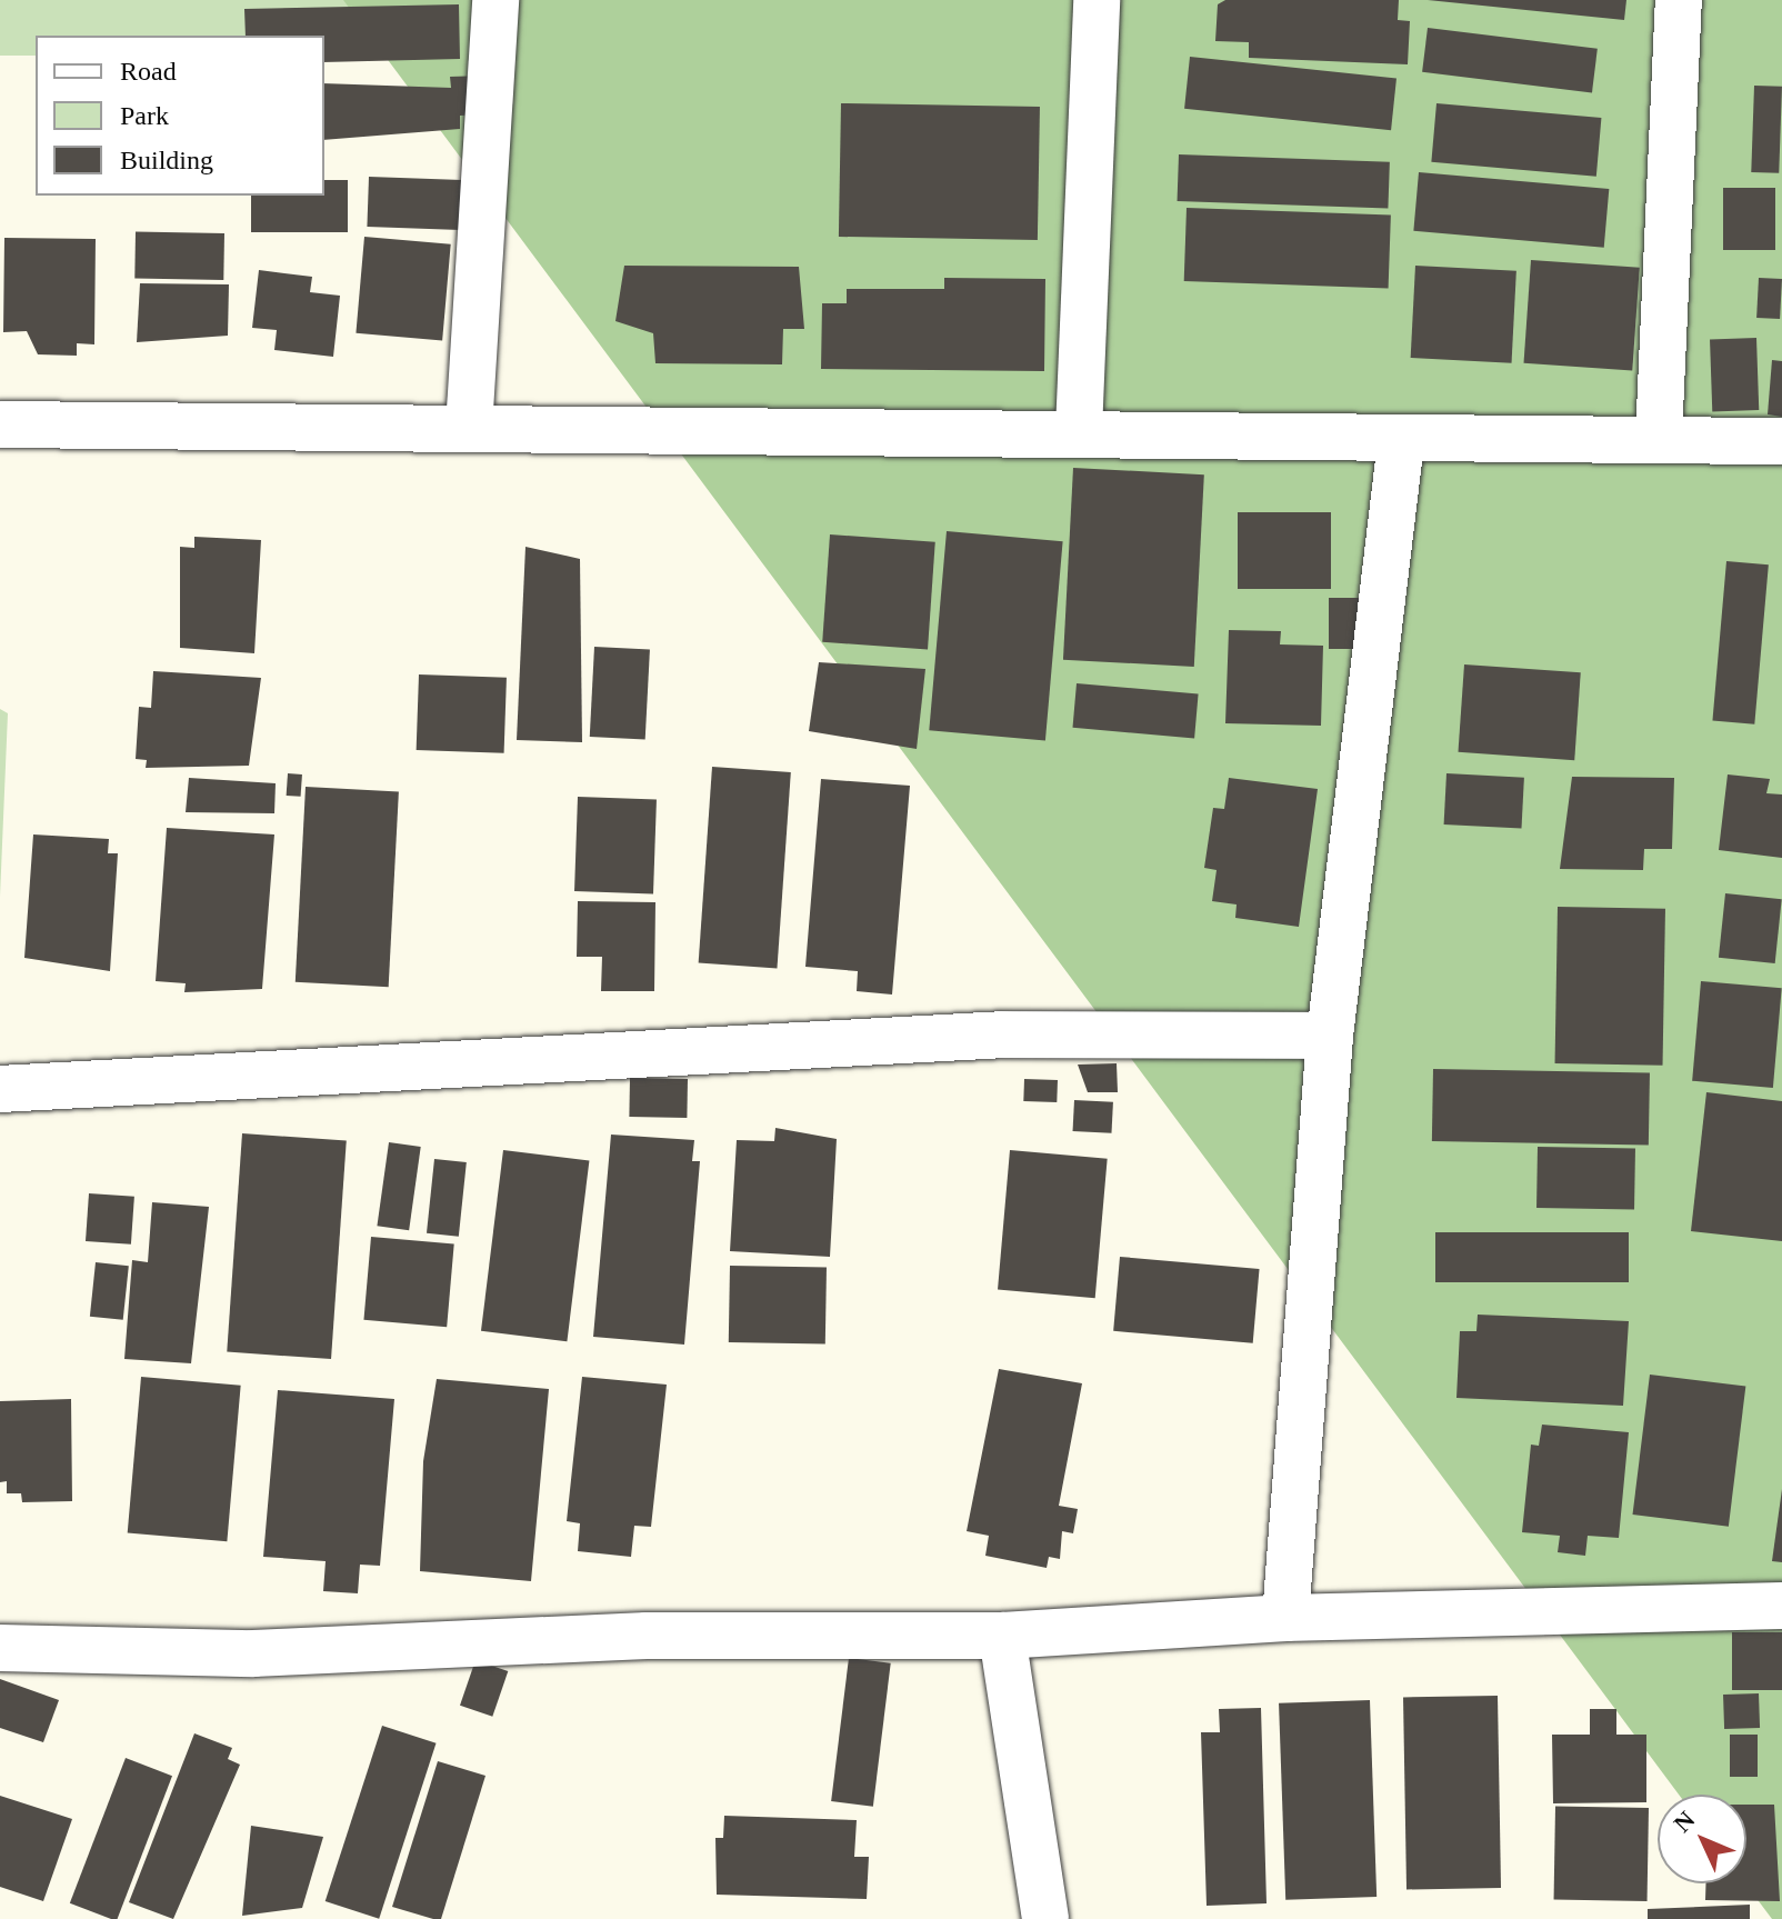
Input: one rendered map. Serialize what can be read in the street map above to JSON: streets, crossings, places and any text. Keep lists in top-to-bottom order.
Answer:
{
  "legend": ["Road", "Park", "Building"],
  "north": "top left"
}
